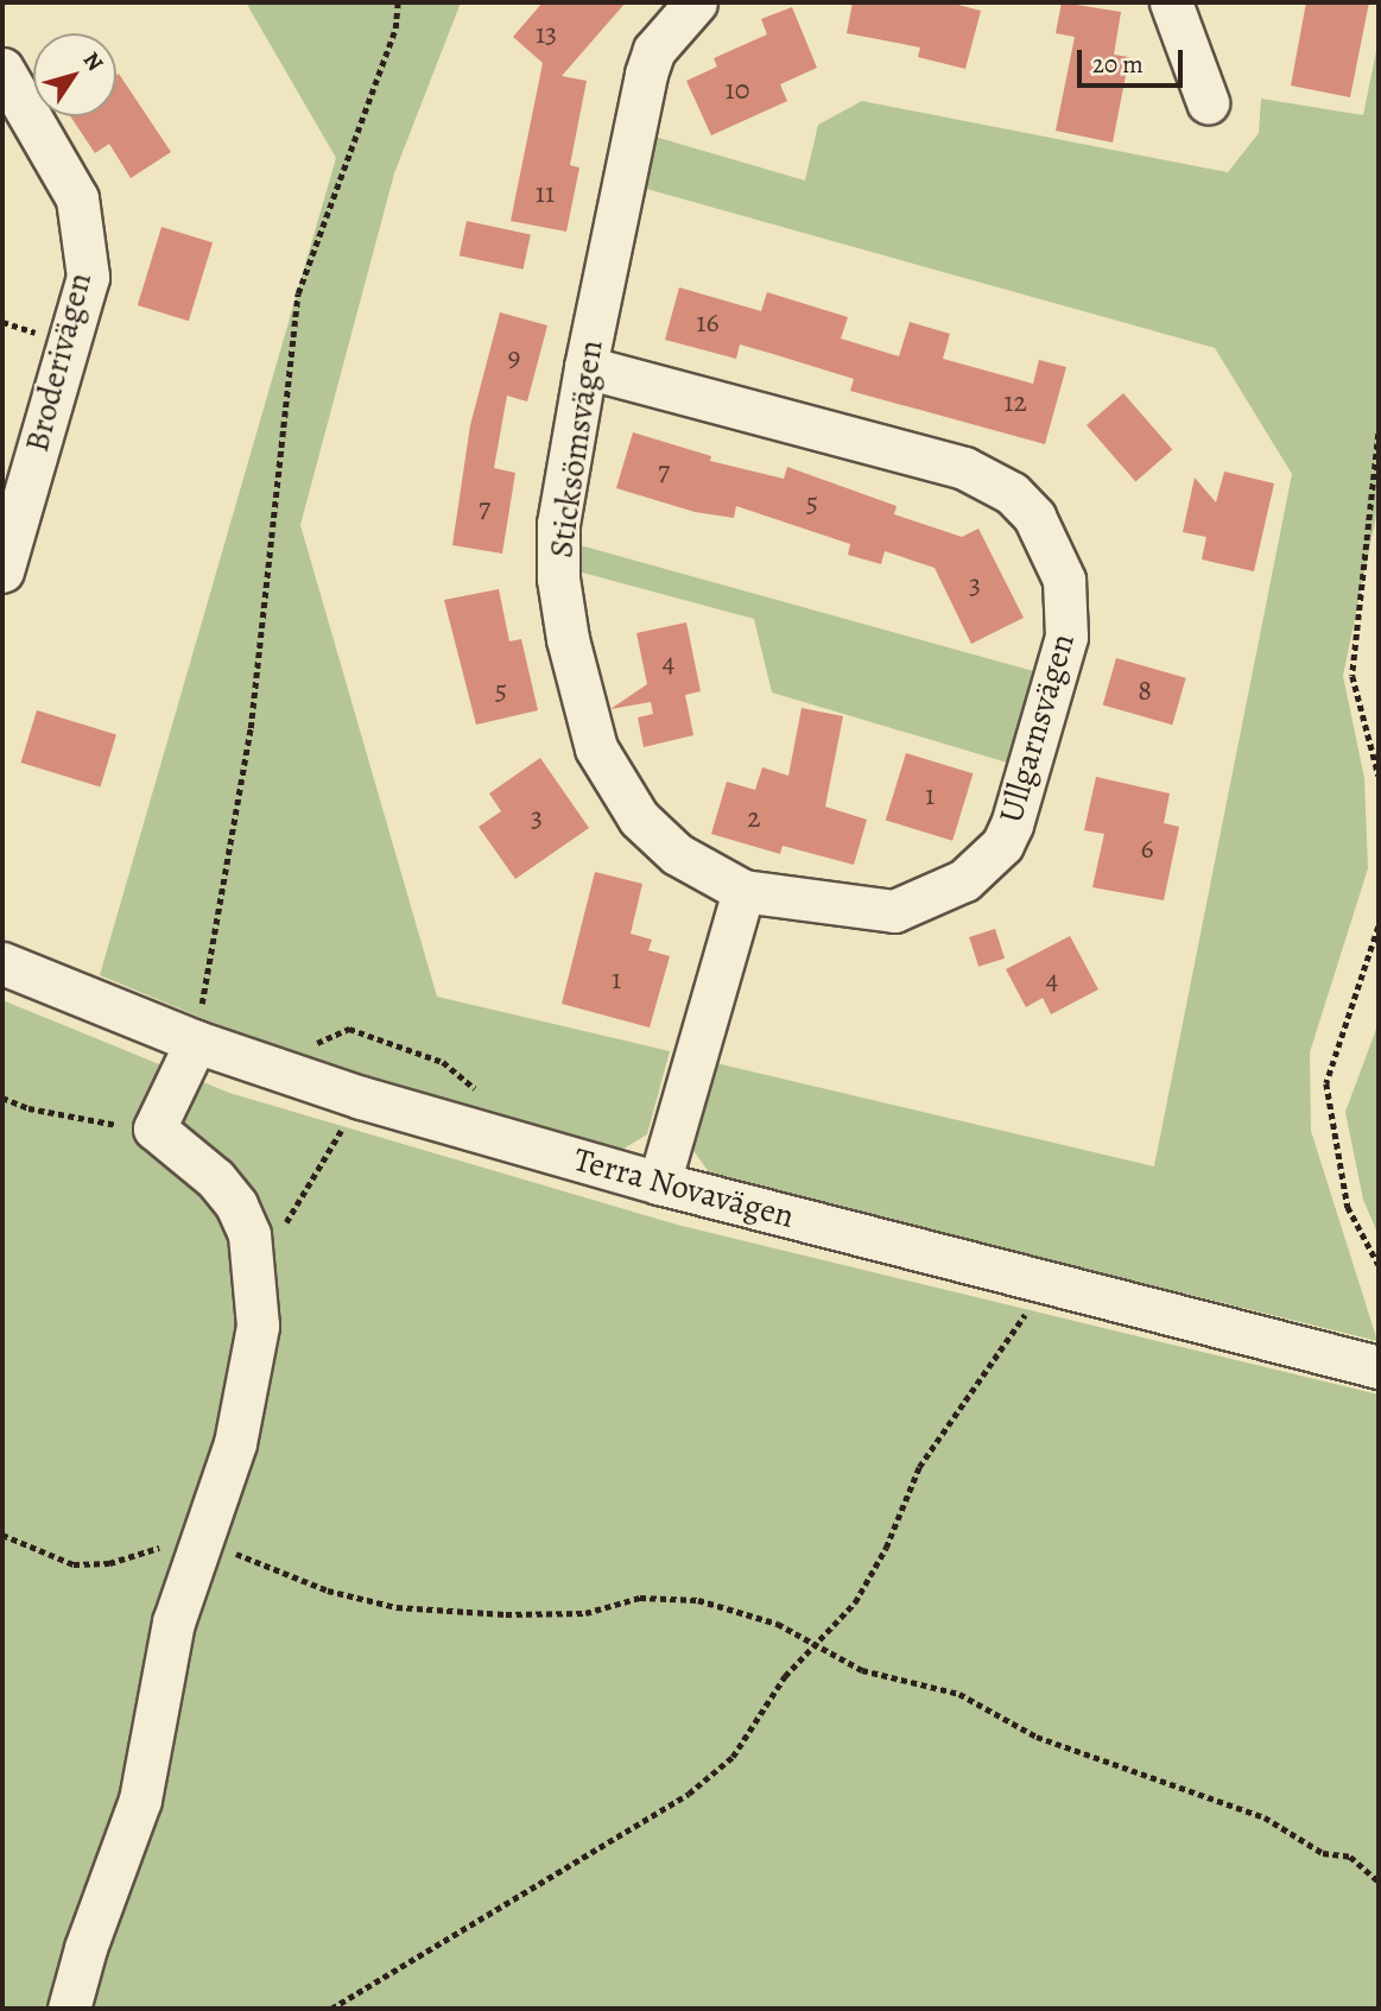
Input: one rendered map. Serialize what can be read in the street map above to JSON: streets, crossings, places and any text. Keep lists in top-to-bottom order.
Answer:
{
  "streets": {
    "street": [
      "Broderivägen",
      "Sticksömsvägen",
      "Ullgarnsvägen",
      "Terra Novavägen"
    ]
  },
  "crossings": [
    ["Sticksömsvägen", "Ullgarnsvägen"]
  ],
  "house_numbers": [
    "13",
    "10",
    "11",
    "16",
    "9",
    "12",
    "7",
    "5",
    "7",
    "3",
    "4",
    "5",
    "8",
    "1",
    "3",
    "2",
    "6",
    "1",
    "4"
  ],
  "scale_bar": "20 m",
  "north": "top right"
}
